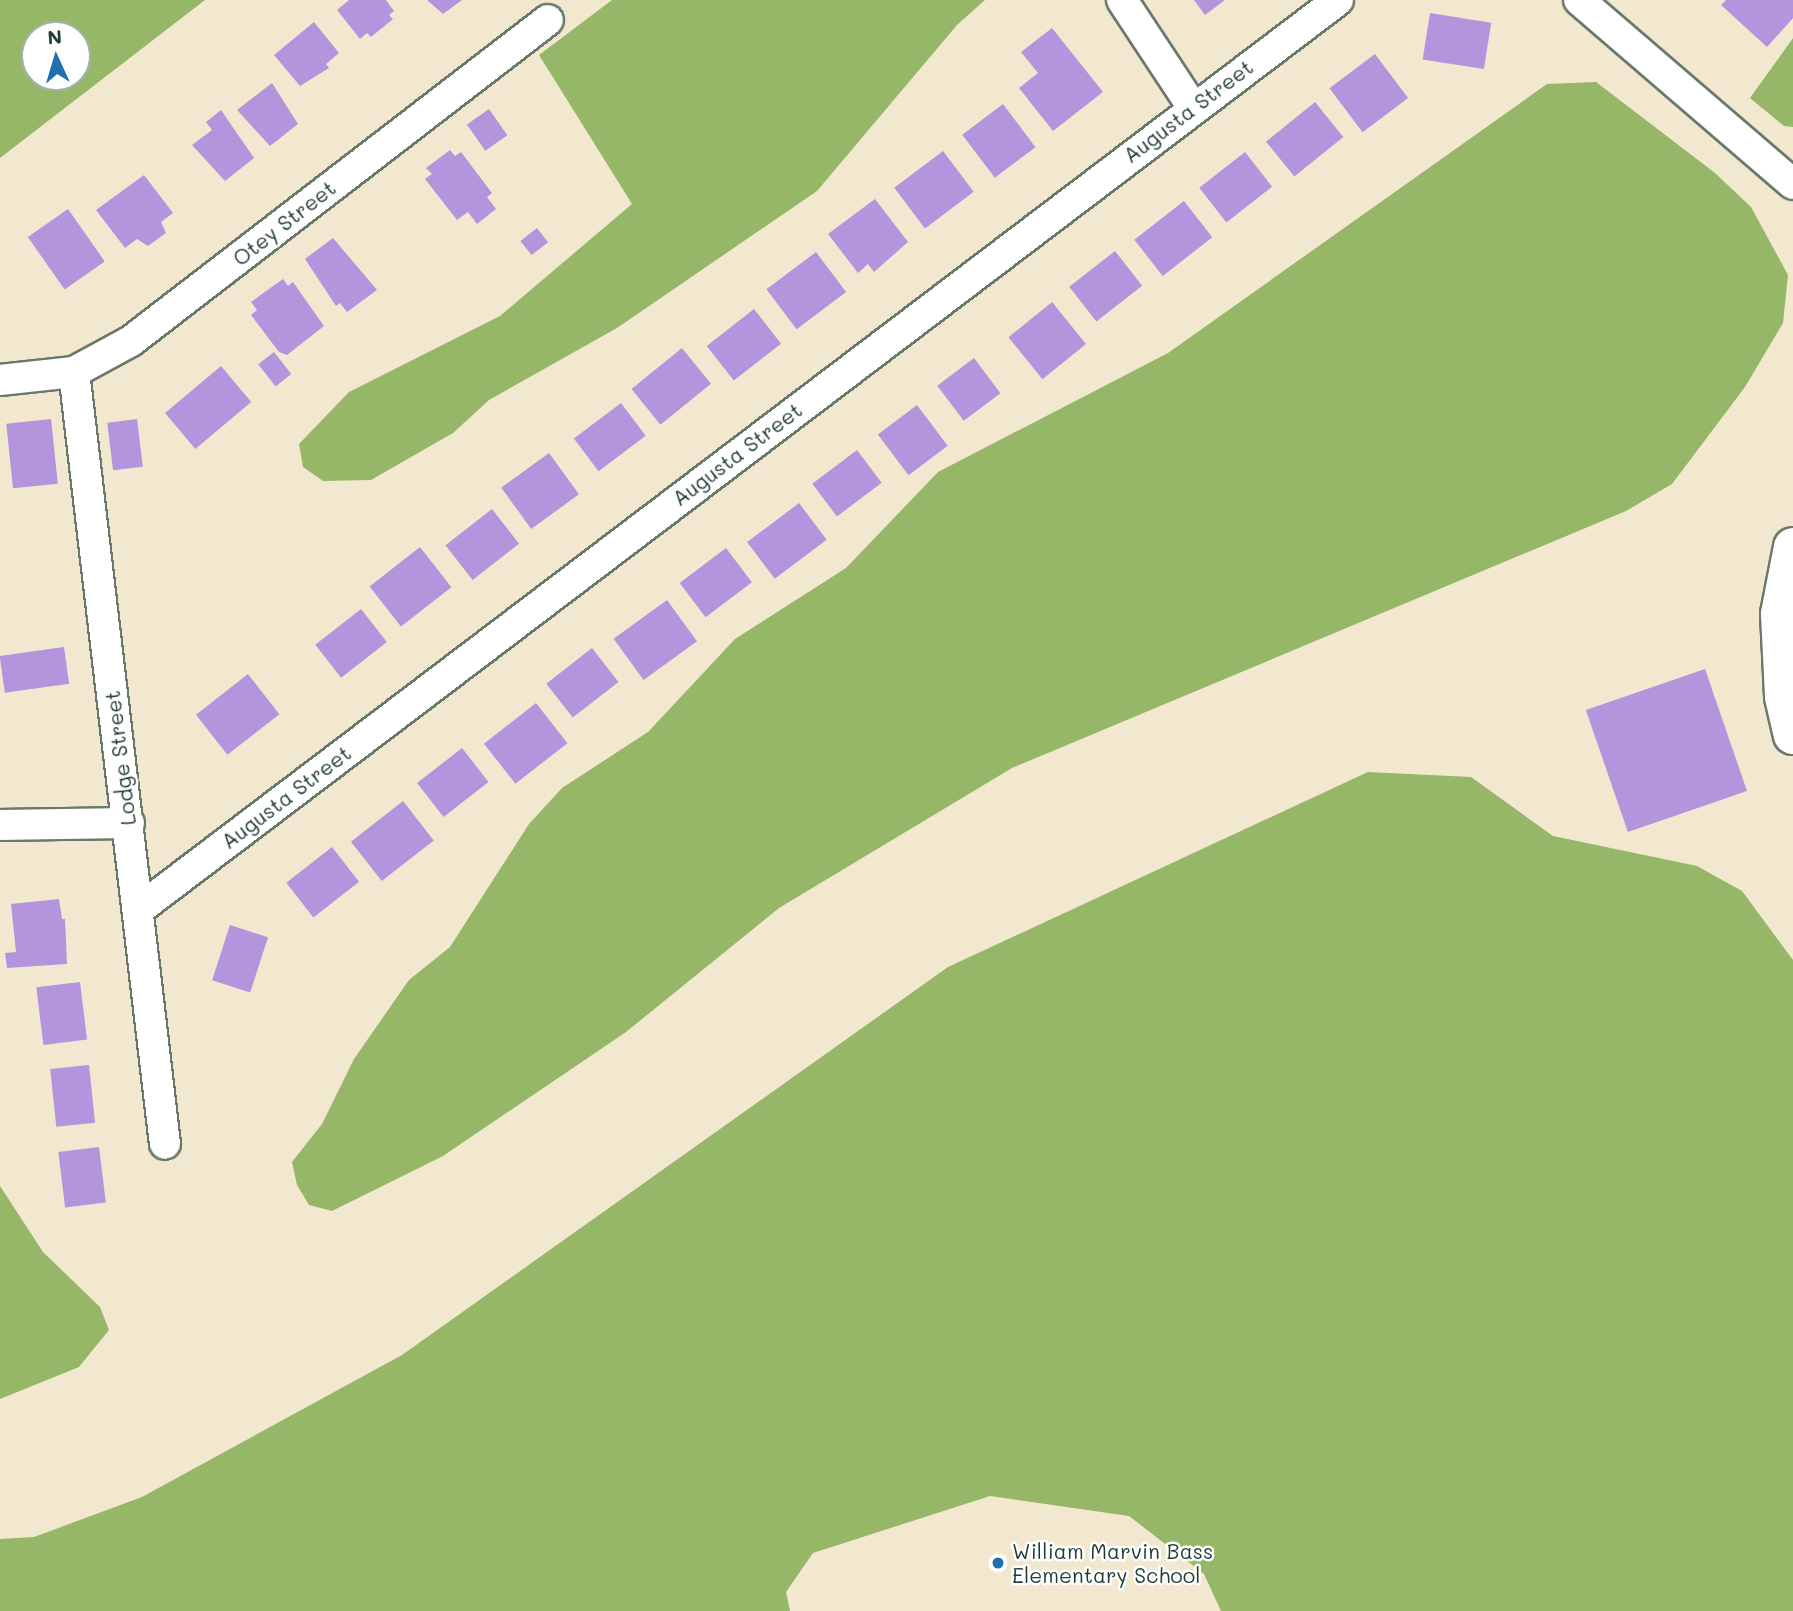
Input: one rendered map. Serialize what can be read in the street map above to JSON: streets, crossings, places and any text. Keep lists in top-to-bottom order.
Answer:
{
  "streets": {
    "street": ["Augusta Street", "Otey Street", "Lodge Street"]
  },
  "crossings": [
    ["Augusta Street", "Lodge Street"],
    ["Otey Street", "Lodge Street"]
  ],
  "places": ["William Marvin Bass Elementary School"],
  "north": "top"
}
